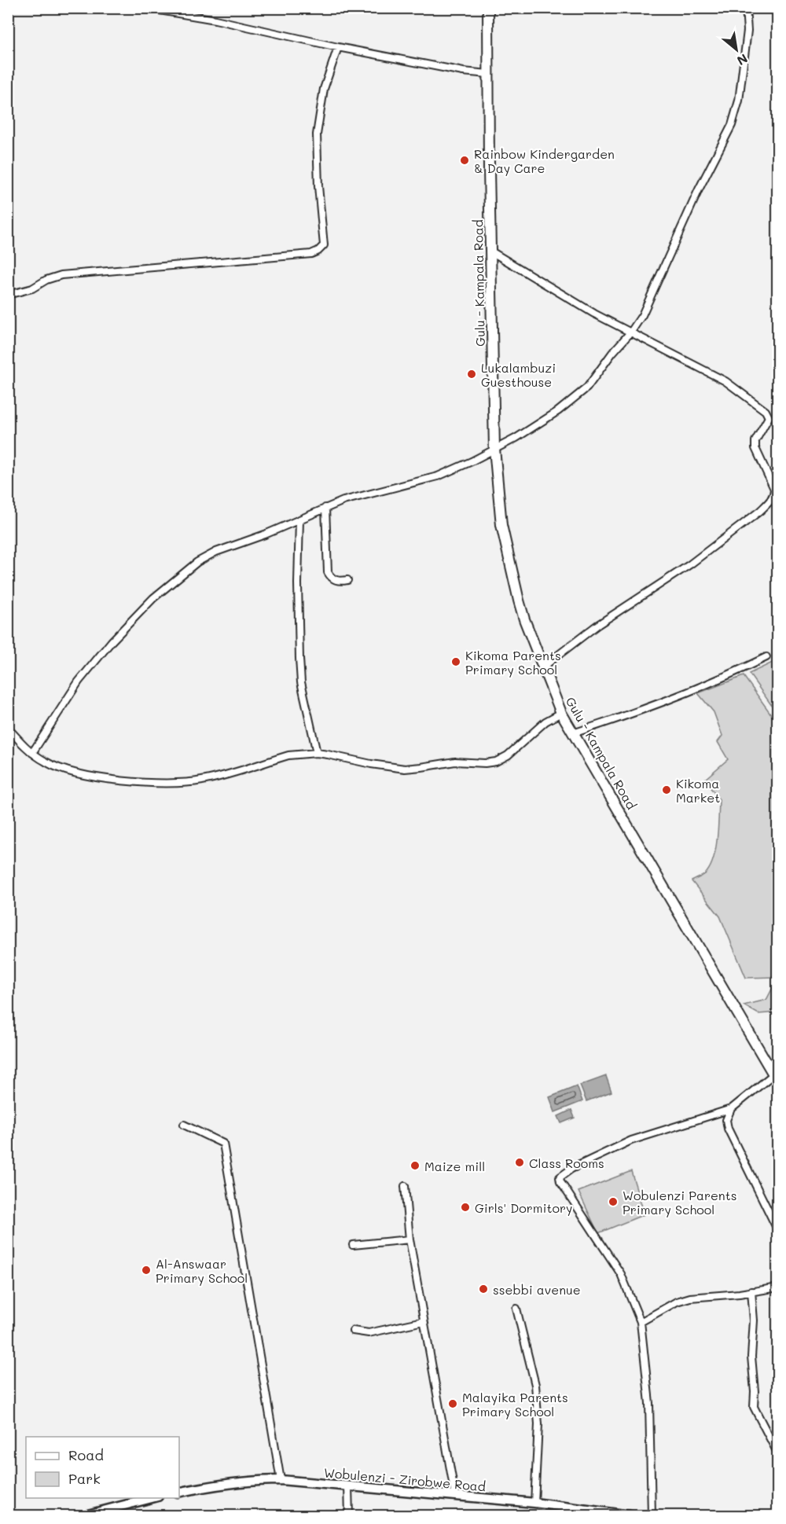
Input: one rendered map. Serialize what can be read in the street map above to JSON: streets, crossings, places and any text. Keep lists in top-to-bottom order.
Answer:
{
  "streets": {
    "main road": ["Gulu - Kampala Road"],
    "street": ["Wobulenzi - Zirobwe Road"]
  },
  "places": [
    "Rainbow Kindergarden & Day Care",
    "Lukalambuzi Guesthouse",
    "Kikoma Parents Primary School",
    "Kikoma Market",
    "Class Rooms",
    "Maize mill",
    "Wobulenzi Parents Primary School",
    "Girls' Dormitory",
    "Al-Answaar Primary School",
    "ssebbi avenue",
    "Malayika Parents Primary School"
  ],
  "legend": ["Road", "Park"],
  "north": "bottom right"
}
